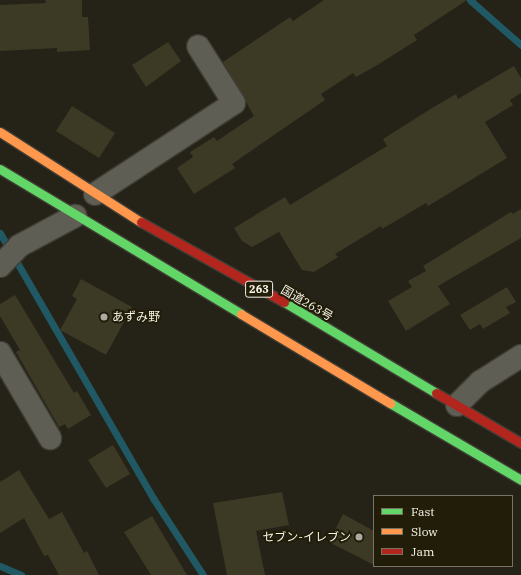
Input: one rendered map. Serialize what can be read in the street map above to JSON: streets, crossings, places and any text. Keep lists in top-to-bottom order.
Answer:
{
  "streets": {
    "highway": ["263", "国道263号"]
  },
  "places": ["あずみ野", "セブン-イレブン"],
  "legend": ["Fast", "Slow", "Jam"]
}
